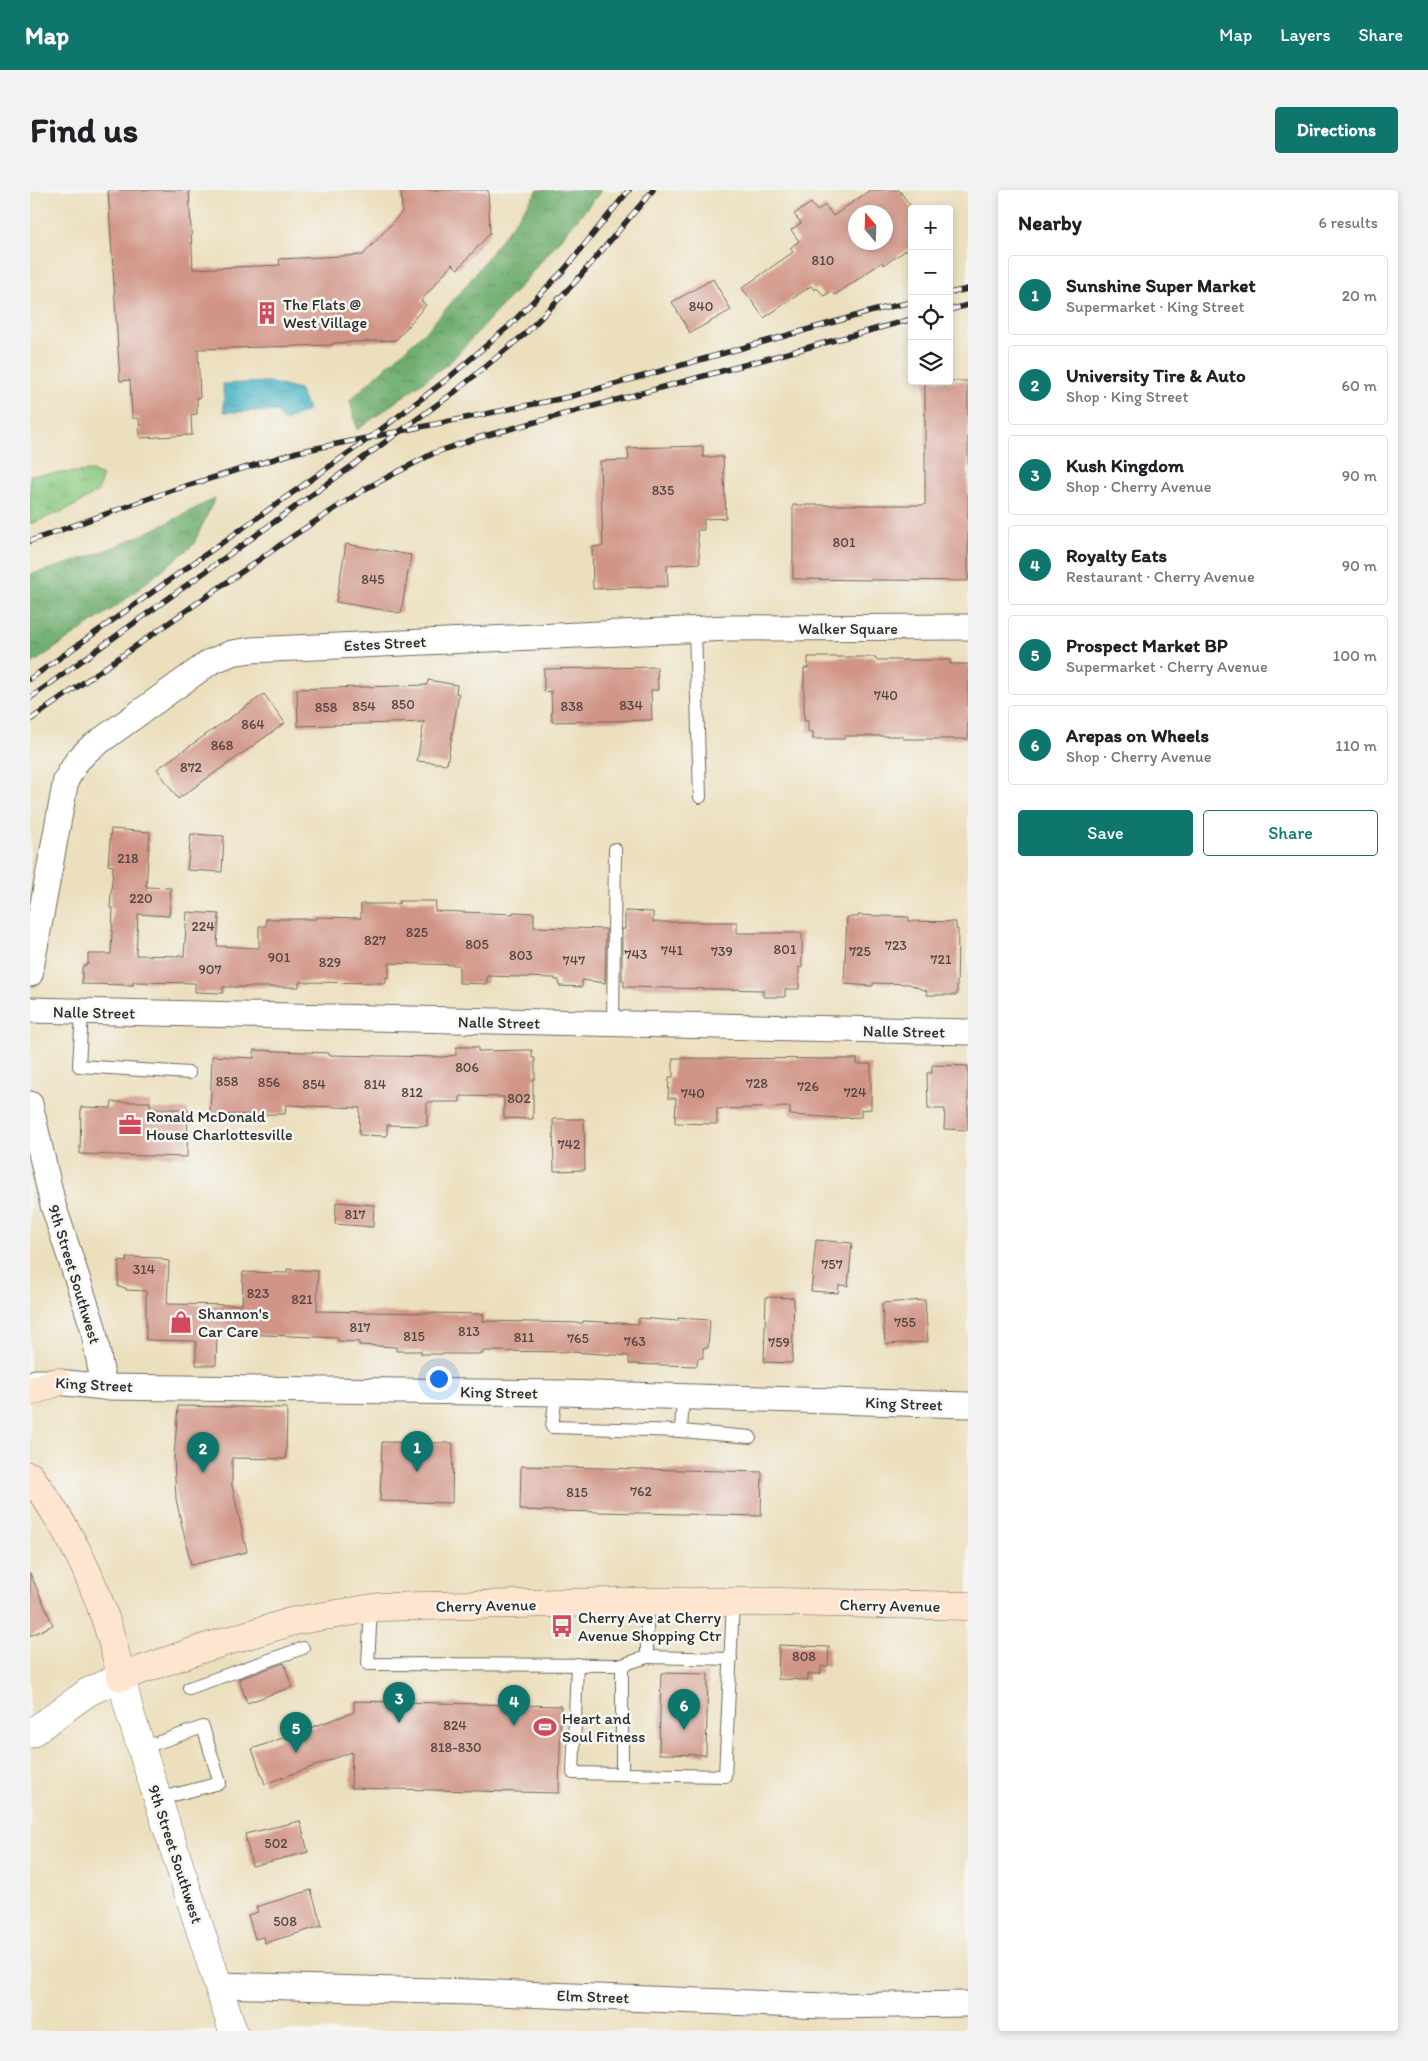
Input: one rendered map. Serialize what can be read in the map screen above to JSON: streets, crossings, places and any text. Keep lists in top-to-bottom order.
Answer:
{
  "streets": {
    "main road": ["Cherry Avenue"],
    "street": [
      "Walker Square",
      "Estes Street",
      "Nalle Street",
      "9th Street Southwest",
      "King Street",
      "Elm Street"
    ]
  },
  "crossings": [
    ["Walker Square", "Estes Street"],
    ["9th Street Southwest", "King Street"],
    ["9th Street Southwest", "Cherry Avenue"],
    ["9th Street Southwest", "Elm Street"]
  ],
  "places": {
    "building": ["The Flats @ West Village"],
    "office": ["Ronald McDonald House Charlottesville"],
    "shop": ["Shannon's Car Care"],
    "bus stop": ["Cherry Ave at Cherry Avenue Shopping Ctr"],
    "sports": ["Heart and Soul Fitness"]
  },
  "house_numbers": [
    "810",
    "840",
    "835",
    "801",
    "845",
    "740",
    "850",
    "834",
    "854",
    "838",
    "858",
    "864",
    "868",
    "872",
    "218",
    "220",
    "224",
    "825",
    "827",
    "805",
    "723",
    "801",
    "741",
    "739",
    "725",
    "743",
    "803",
    "901",
    "721",
    "747",
    "829",
    "907",
    "806",
    "858",
    "856",
    "728",
    "854",
    "814",
    "726",
    "812",
    "724",
    "740",
    "802",
    "742",
    "817",
    "757",
    "314",
    "823",
    "821",
    "755",
    "817",
    "813",
    "815",
    "811",
    "765",
    "763",
    "759",
    "762",
    "815",
    "808",
    "824",
    "818-830",
    "502",
    "508"
  ],
  "north": "top",
  "page": {
    "header": "Map",
    "nav": ["Map", "Layers", "Share"],
    "buttons": [
      "Directions",
      ["Save", "Share"]
    ],
    "title": "Find us",
    "heading": ["Nearby", "6 results"],
    "map_buttons": ["+", "−"],
    "list": [
      {
        "mark": "1",
        "name": "Sunshine Super Market",
        "note": "Supermarket · King Street",
        "value": "20 m"
      },
      {
        "mark": "2",
        "name": "University Tire & Auto",
        "note": "Shop · King Street",
        "value": "60 m"
      },
      {
        "mark": "3",
        "name": "Kush Kingdom",
        "note": "Shop · Cherry Avenue",
        "value": "90 m"
      },
      {
        "mark": "4",
        "name": "Royalty Eats",
        "note": "Restaurant · Cherry Avenue",
        "value": "90 m"
      },
      {
        "mark": "5",
        "name": "Prospect Market BP",
        "note": "Supermarket · Cherry Avenue",
        "value": "100 m"
      },
      {
        "mark": "6",
        "name": "Arepas on Wheels",
        "note": "Shop · Cherry Avenue",
        "value": "110 m"
      }
    ],
    "pins": [
      "1",
      "2",
      "3",
      "4",
      "6",
      "5"
    ]
  }
}
